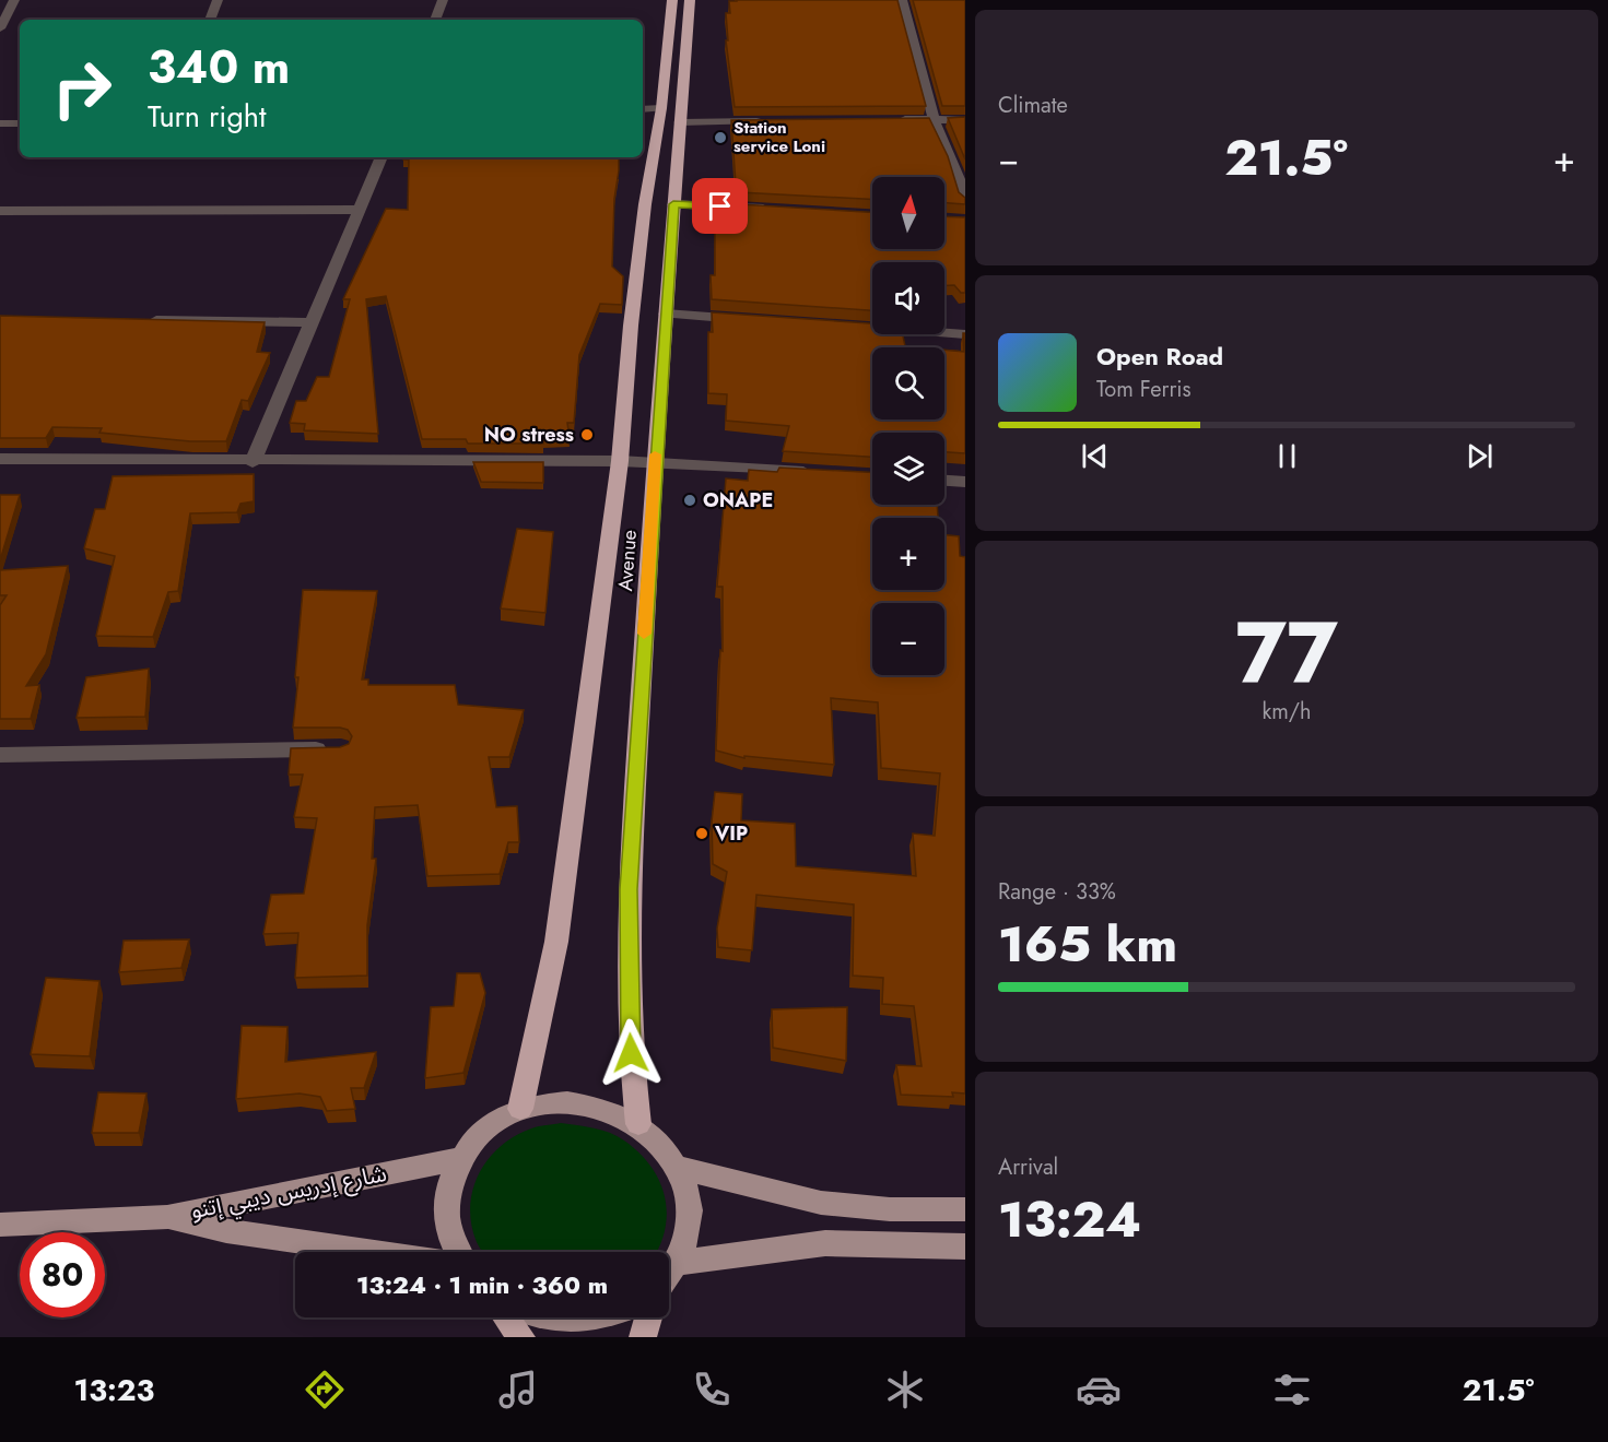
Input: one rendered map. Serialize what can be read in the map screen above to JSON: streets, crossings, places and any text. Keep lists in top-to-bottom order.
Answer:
{
  "streets": {
    "highway": ["Avenue"],
    "main road": ["شارع إدريس ديبي إتنو"]
  },
  "places": [
    "Station service Loni",
    "NO stress",
    "ONAPE",
    "VIP"
  ],
  "north": "top",
  "page": {
    "tile": [
      "Climate",
      ["77", "km/h"],
      ["Range · 33%", "165 km"],
      ["Arrival", "13:24"]
    ],
    "turn": ["340 m", "Turn right"],
    "heat": ["−", "21.5°", "+"],
    "map_buttons": ["+", "−"],
    "song": ["Open Road", "Tom Ferris"],
    "limit": "80",
    "trip": "13:24 · 1 min · 360 m",
    "tabs": ["13:23", "21.5°"]
  }
}
